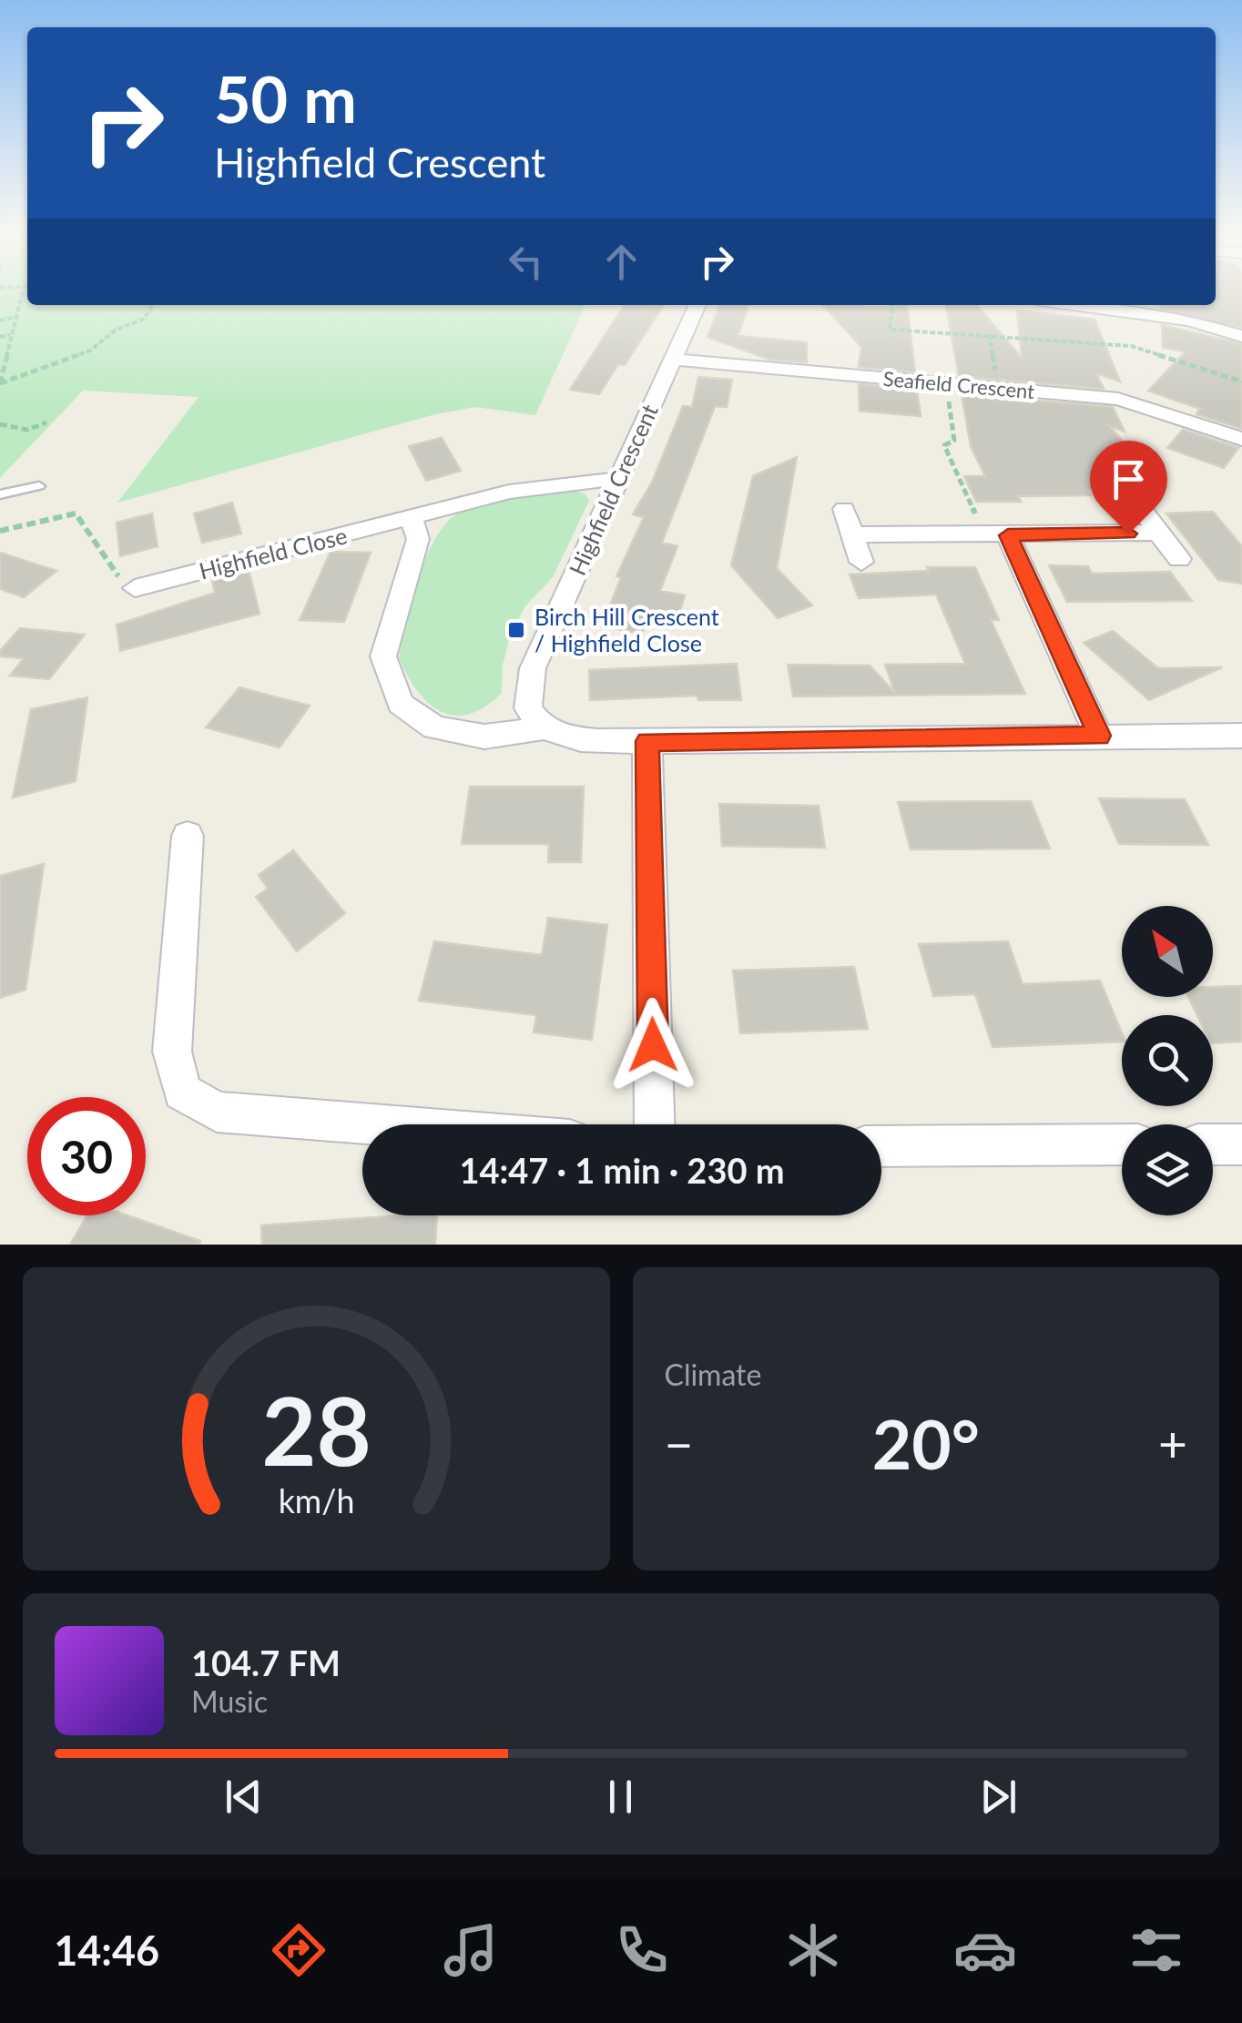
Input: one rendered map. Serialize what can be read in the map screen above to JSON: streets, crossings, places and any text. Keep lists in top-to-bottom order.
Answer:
{
  "streets": {
    "street": ["Seafield Crescent", "Highfield Crescent", "Highfield Close"]
  },
  "crossings": [
    ["Seafield Crescent", "Highfield Crescent"],
    ["Highfield Crescent", "Highfield Close"]
  ],
  "places": {
    "transit": ["Birch Hill Crescent / Highfield Close"]
  },
  "north": "top left",
  "page": {
    "turn": ["50 m", "Highfield Crescent"],
    "limit": "30",
    "trip": "14:47 · 1 min · 230 m",
    "tile": "Climate",
    "heat": ["−", "20°", "+"],
    "song": ["104.7 FM", "Music"],
    "tabs": "14:46",
    "gauge": ["28", "km/h"]
  }
}
